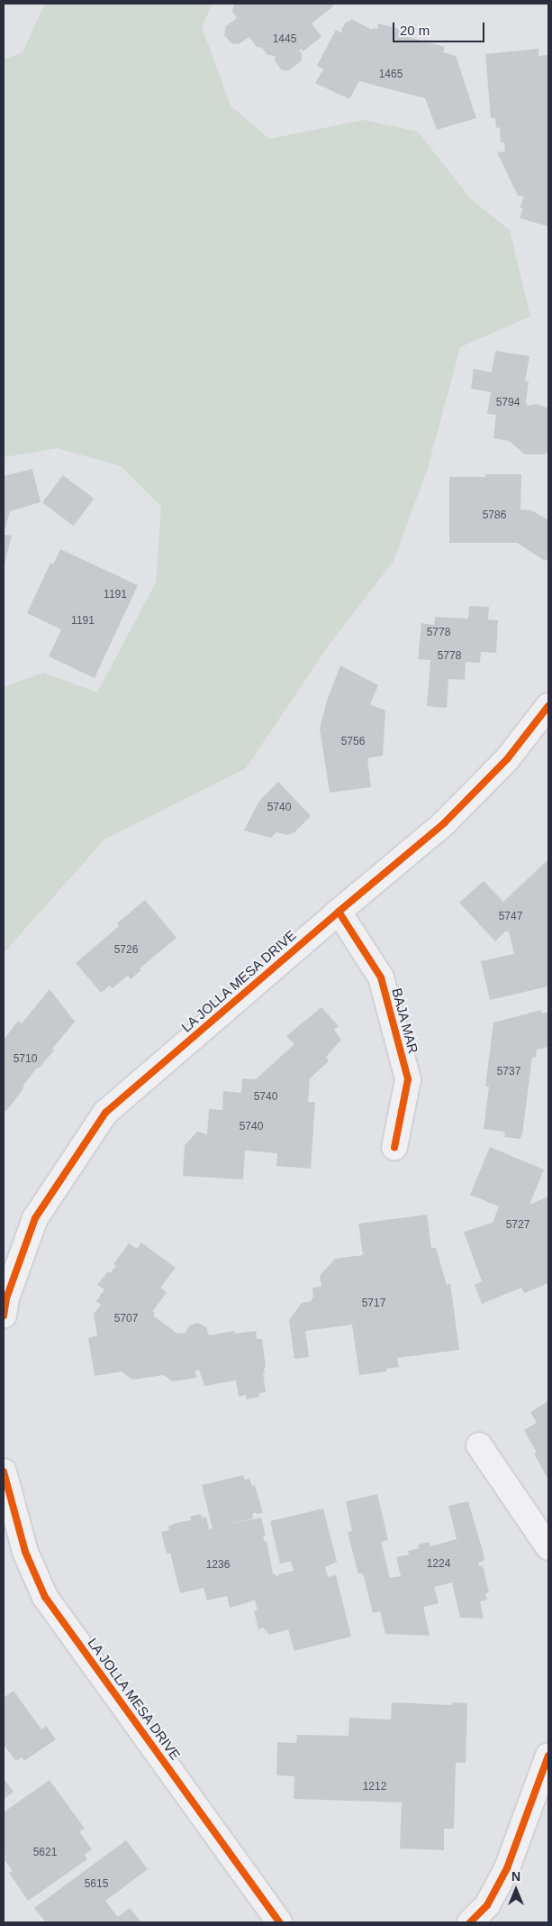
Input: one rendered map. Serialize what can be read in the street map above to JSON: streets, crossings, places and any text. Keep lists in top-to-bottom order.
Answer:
{
  "streets": {
    "street": ["LA JOLLA MESA DRIVE", "BAJA MAR"]
  },
  "crossings": [
    ["LA JOLLA MESA DRIVE", "BAJA MAR"]
  ],
  "house_numbers": [
    "1445",
    "1465",
    "5794",
    "5786",
    "1191",
    "1191",
    "5778",
    "5778",
    "5756",
    "5740",
    "5747",
    "5726",
    "5710",
    "5737",
    "5740",
    "5740",
    "5727",
    "5717",
    "5707",
    "1224",
    "1236",
    "1212",
    "5621",
    "5615"
  ],
  "scale_bar": "20 m",
  "north": "top"
}
